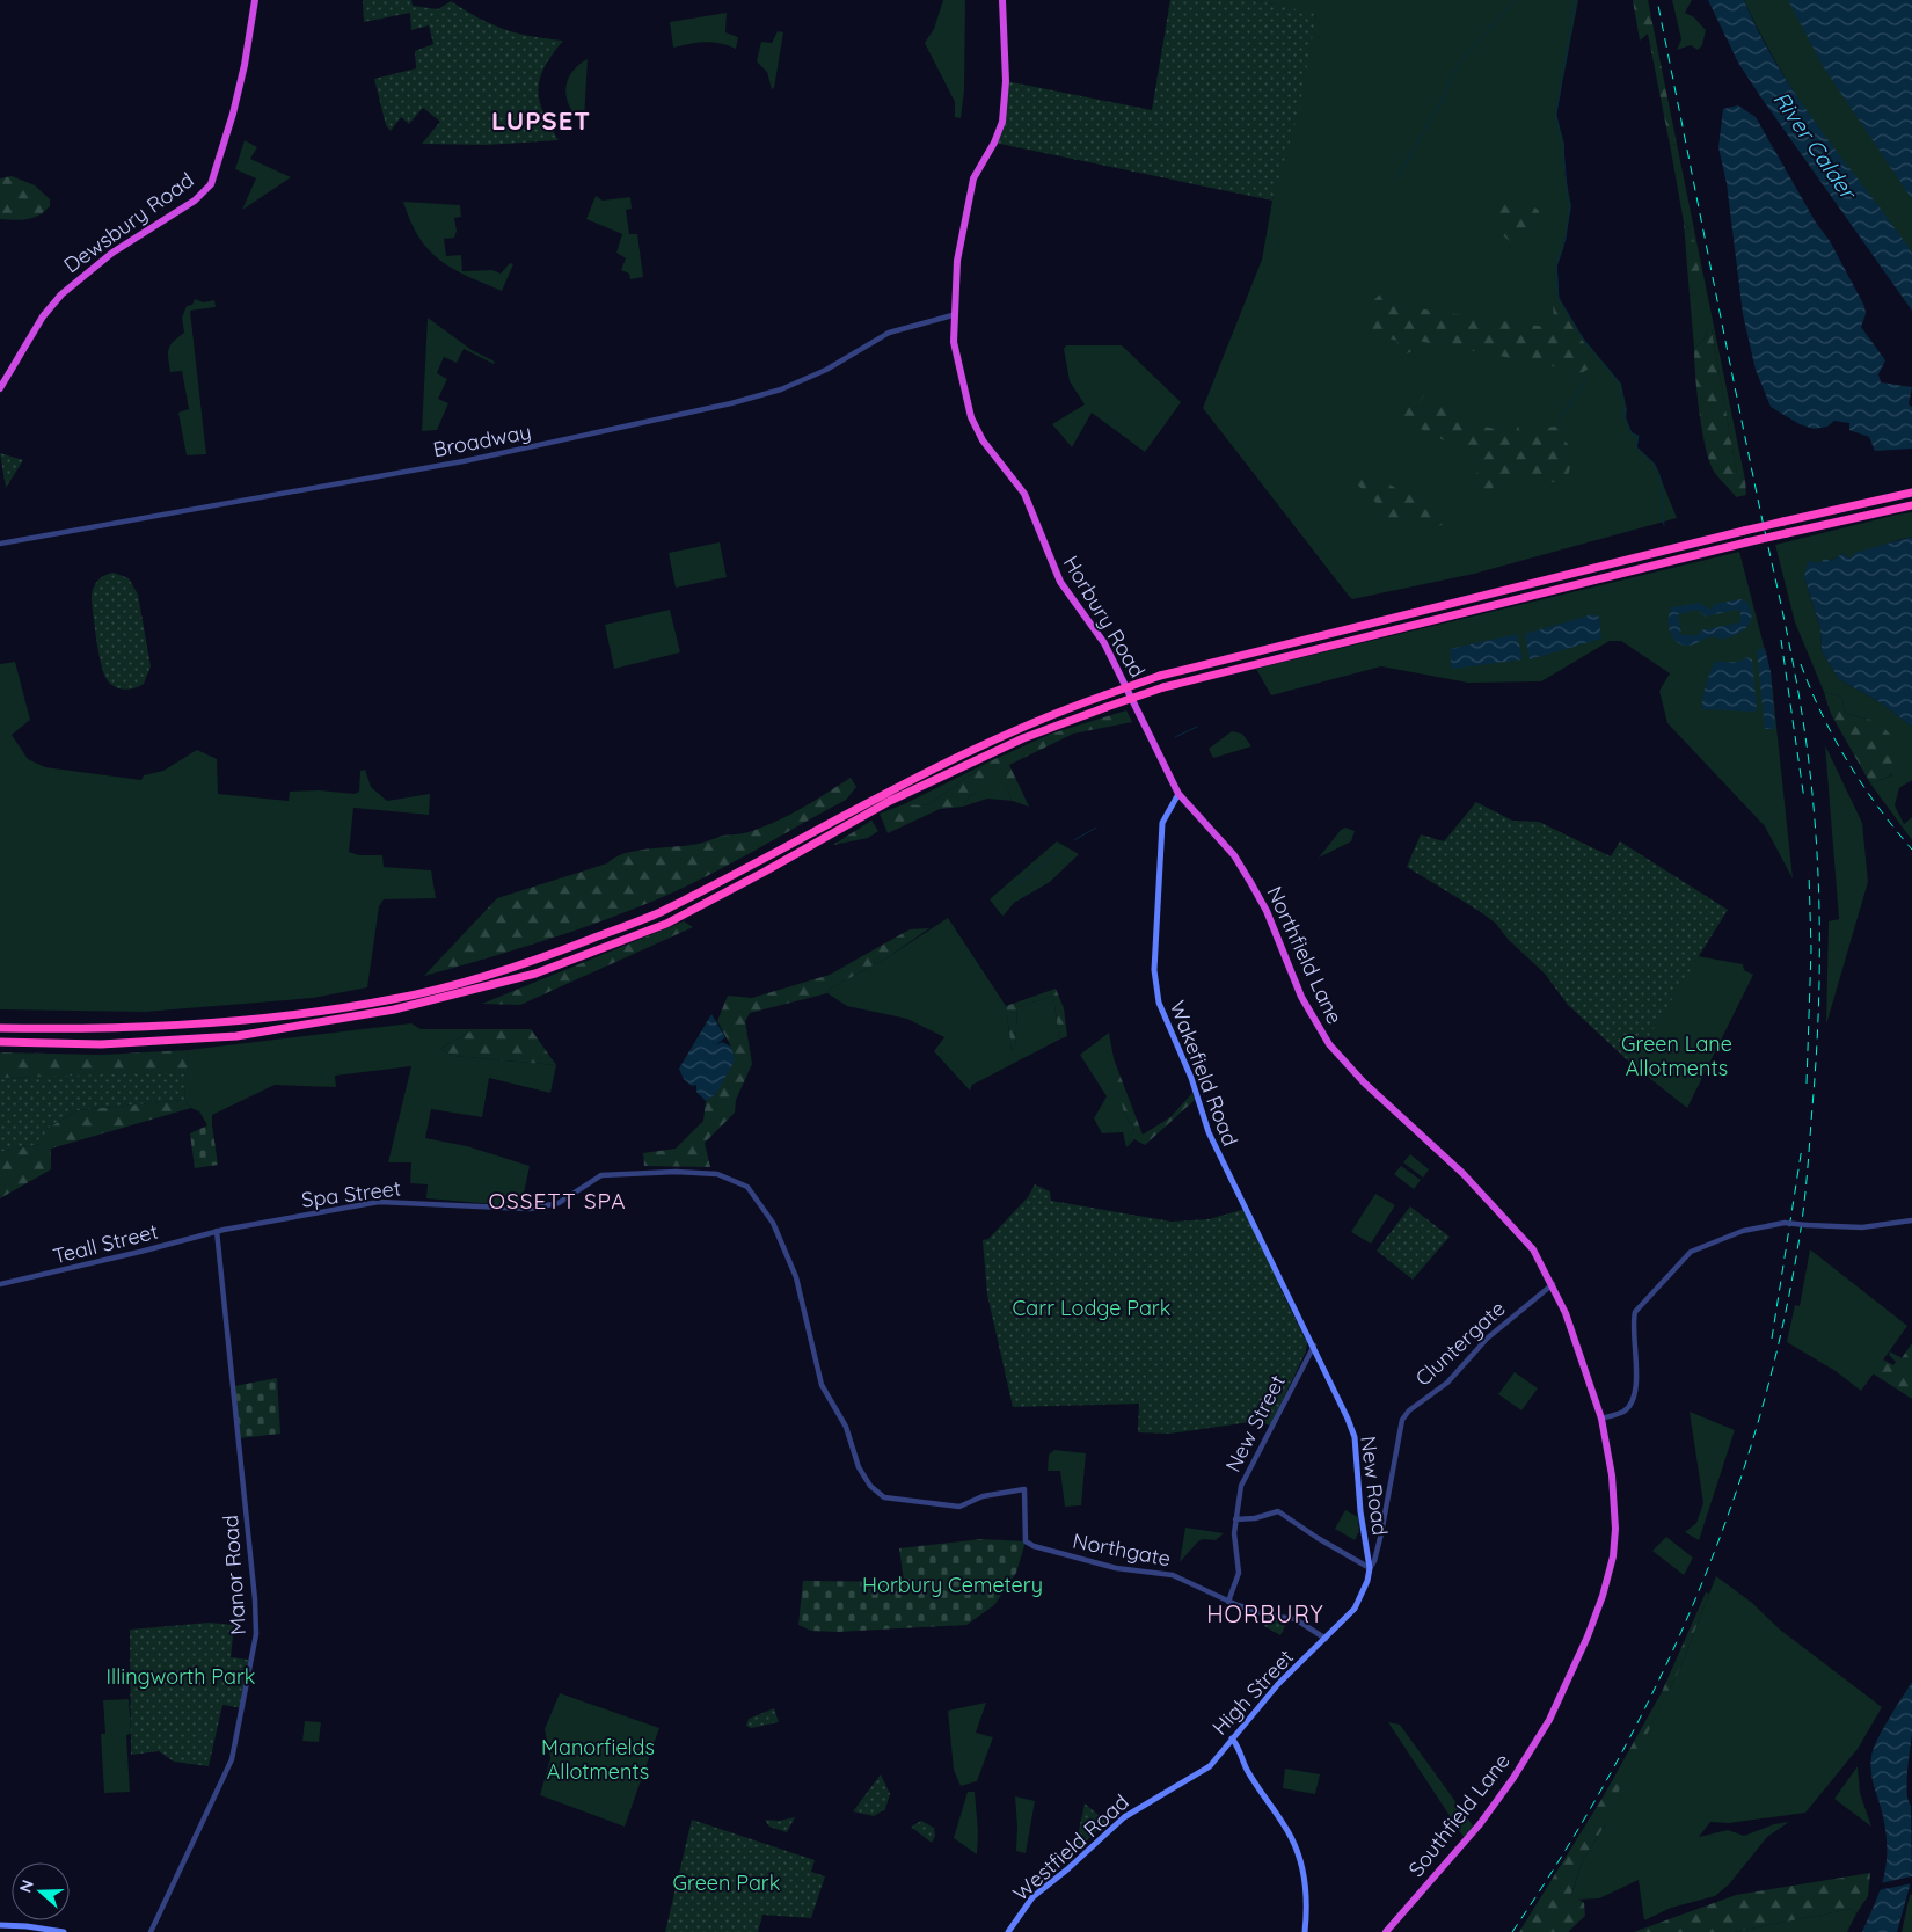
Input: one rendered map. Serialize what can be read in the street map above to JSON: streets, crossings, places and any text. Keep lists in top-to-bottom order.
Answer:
{
  "streets": {
    "highway": [
      "Dewsbury Road",
      "Horbury Road",
      "Northfield Lane",
      "Southfield Lane"
    ],
    "main road": [
      "Wakefield Road",
      "New Road",
      "High Street",
      "Westfield Road"
    ],
    "street": [
      "Broadway",
      "Spa Street",
      "Teall Street",
      "Cluntergate",
      "New Street",
      "Northgate",
      "Manor Road"
    ]
  },
  "crossings": [
    ["Broadway", "Horbury Road"],
    ["Horbury Road", "Northfield Lane"],
    ["Northfield Lane", "Wakefield Road"],
    ["Northfield Lane", "Cluntergate"],
    ["Northfield Lane", "Southfield Lane"],
    ["Wakefield Road", "New Street"],
    ["Wakefield Road", "New Road"],
    ["Spa Street", "Teall Street"],
    ["Spa Street", "Northgate"],
    ["Spa Street", "Manor Road"],
    ["Teall Street", "Manor Road"],
    ["Cluntergate", "New Road"],
    ["Cluntergate", "High Street"],
    ["Cluntergate", "Southfield Lane"],
    ["New Street", "New Road"],
    ["New Street", "Northgate"],
    ["New Road", "High Street"],
    ["Northgate", "High Street"],
    ["High Street", "Westfield Road"]
  ],
  "districts": ["LUPSET", "OSSETT SPA", "HORBURY"],
  "water": ["River Calder"],
  "parks": [
    "Green Lane Allotments",
    "Carr Lodge Park",
    "Horbury Cemetery",
    "Illingworth Park",
    "Manorfields Allotments",
    "Green Park"
  ],
  "north": "left"
}
